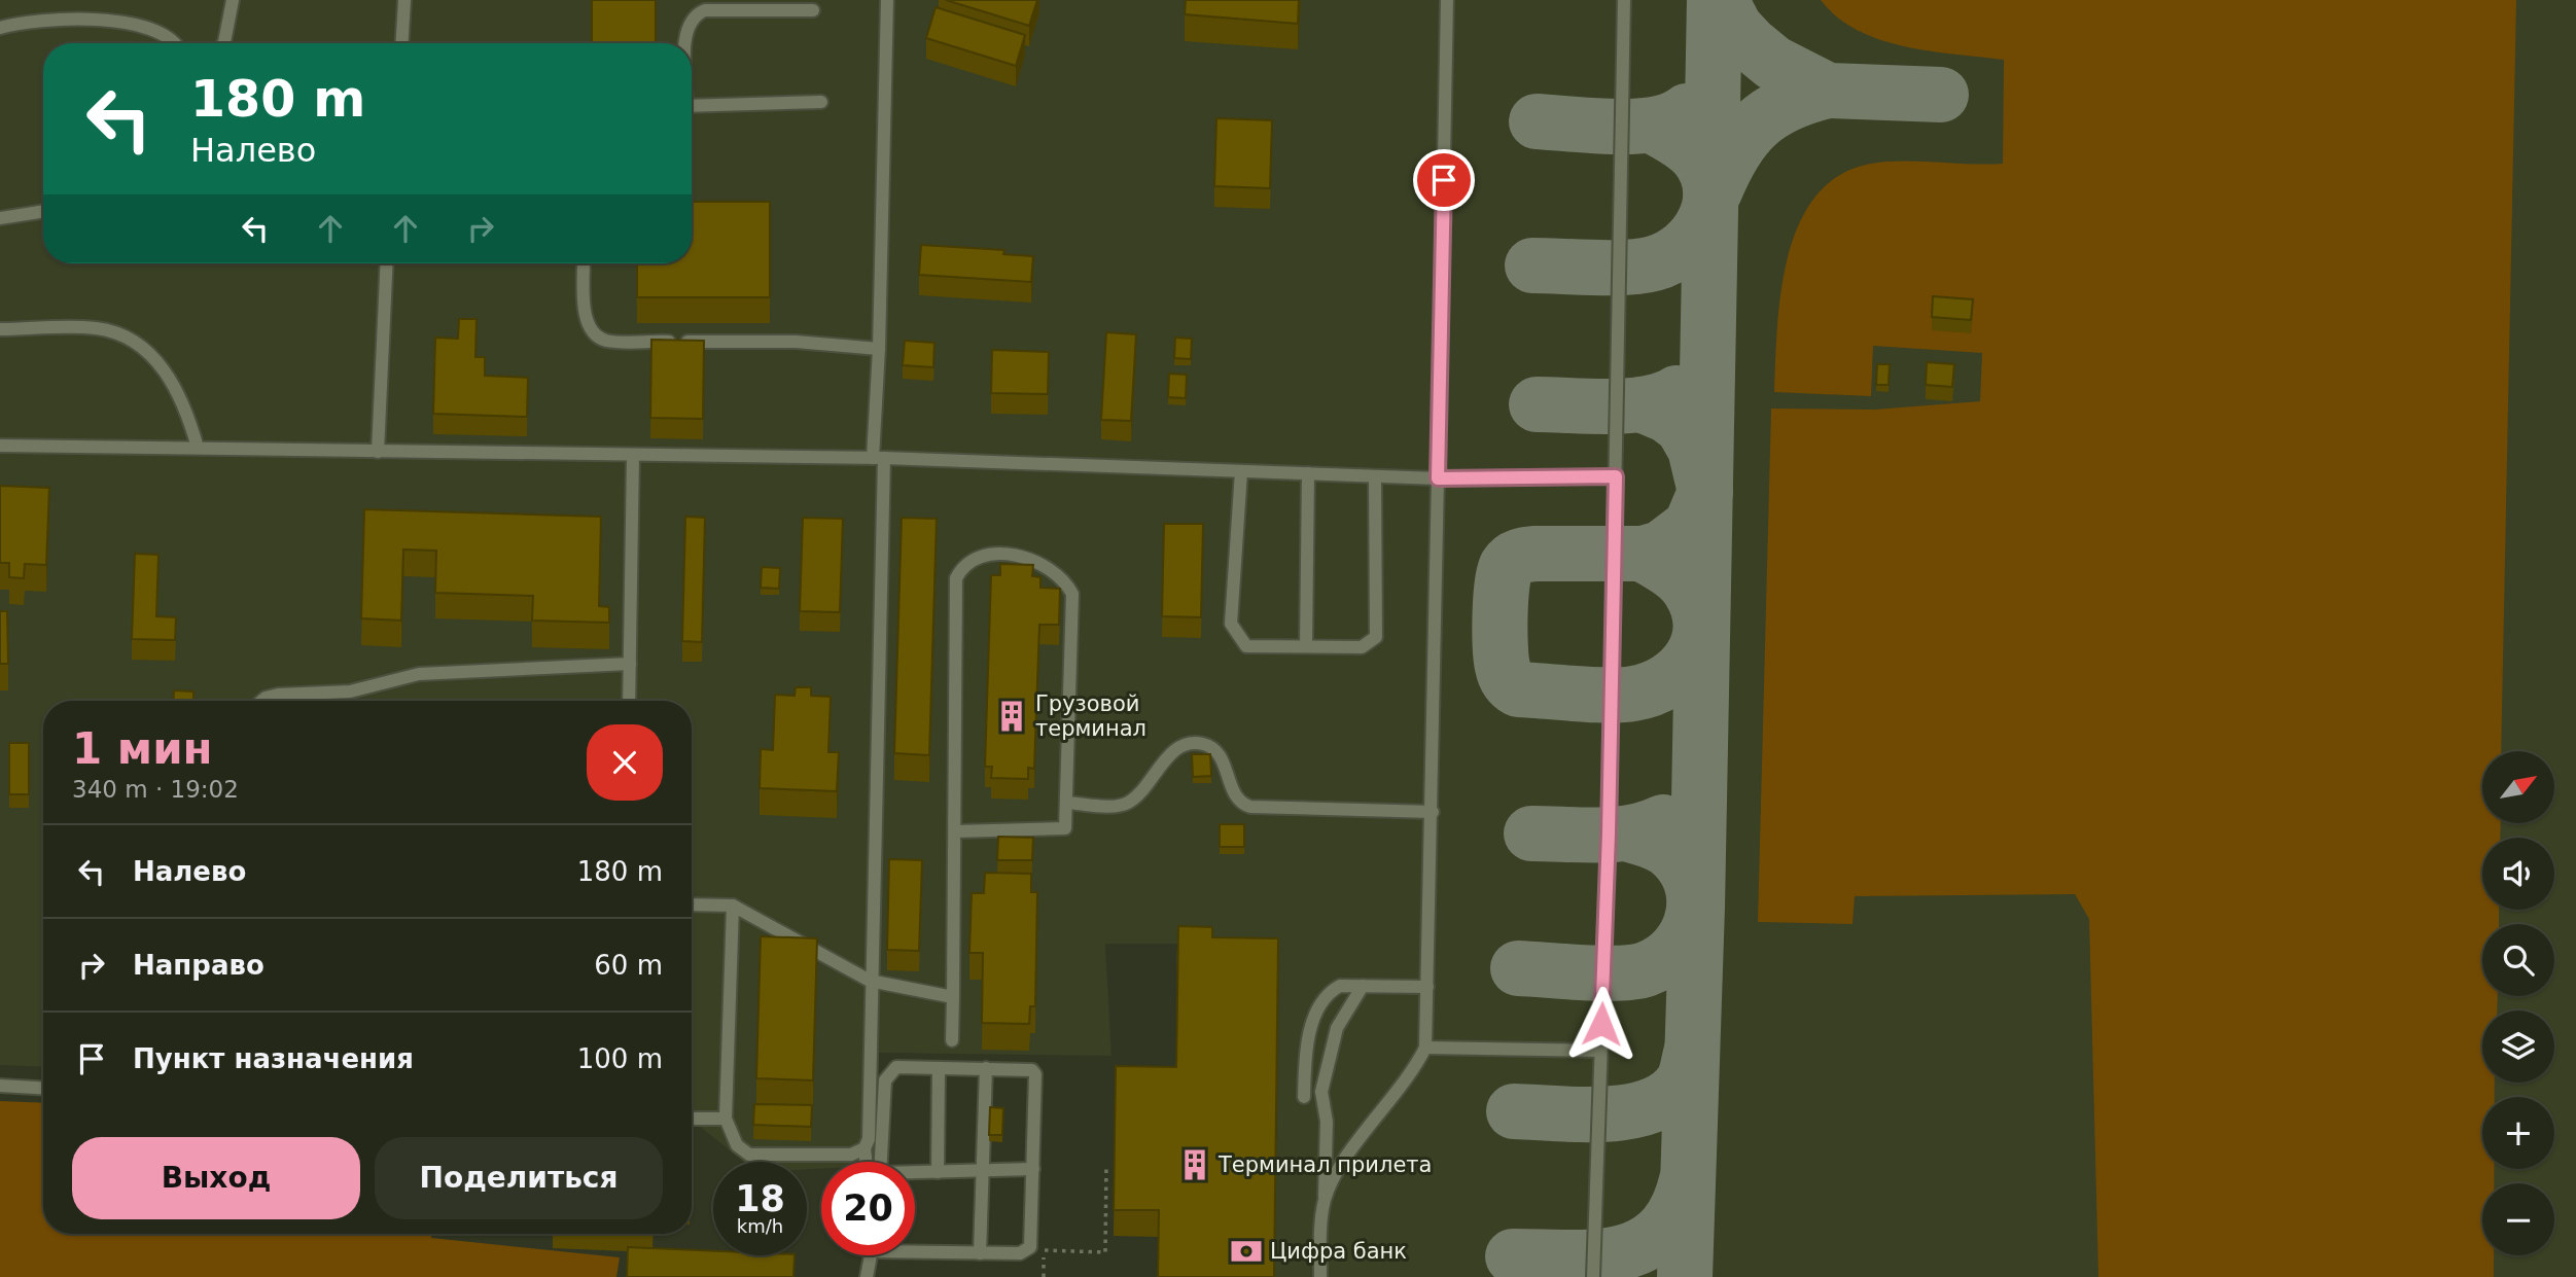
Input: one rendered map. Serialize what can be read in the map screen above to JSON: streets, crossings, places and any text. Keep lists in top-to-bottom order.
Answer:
{
  "places": {
    "building": ["Грузовой терминал", "Терминал прилета"],
    "bank": ["Цифра банк"]
  },
  "north": "top right",
  "page": {
    "turn": ["180 m", "Налево"],
    "heading": ["1 мин", "340 m · 19:02"],
    "map_buttons": ["+", "−"],
    "list": [
      {
        "name": "Налево",
        "value": "180 m"
      },
      {
        "name": "Направо",
        "value": "60 m"
      },
      {
        "name": "Пункт назначения",
        "value": "100 m"
      }
    ],
    "buttons": ["Выход", "Поделиться"],
    "speed": "18 km/h",
    "limit": "20"
  }
}
